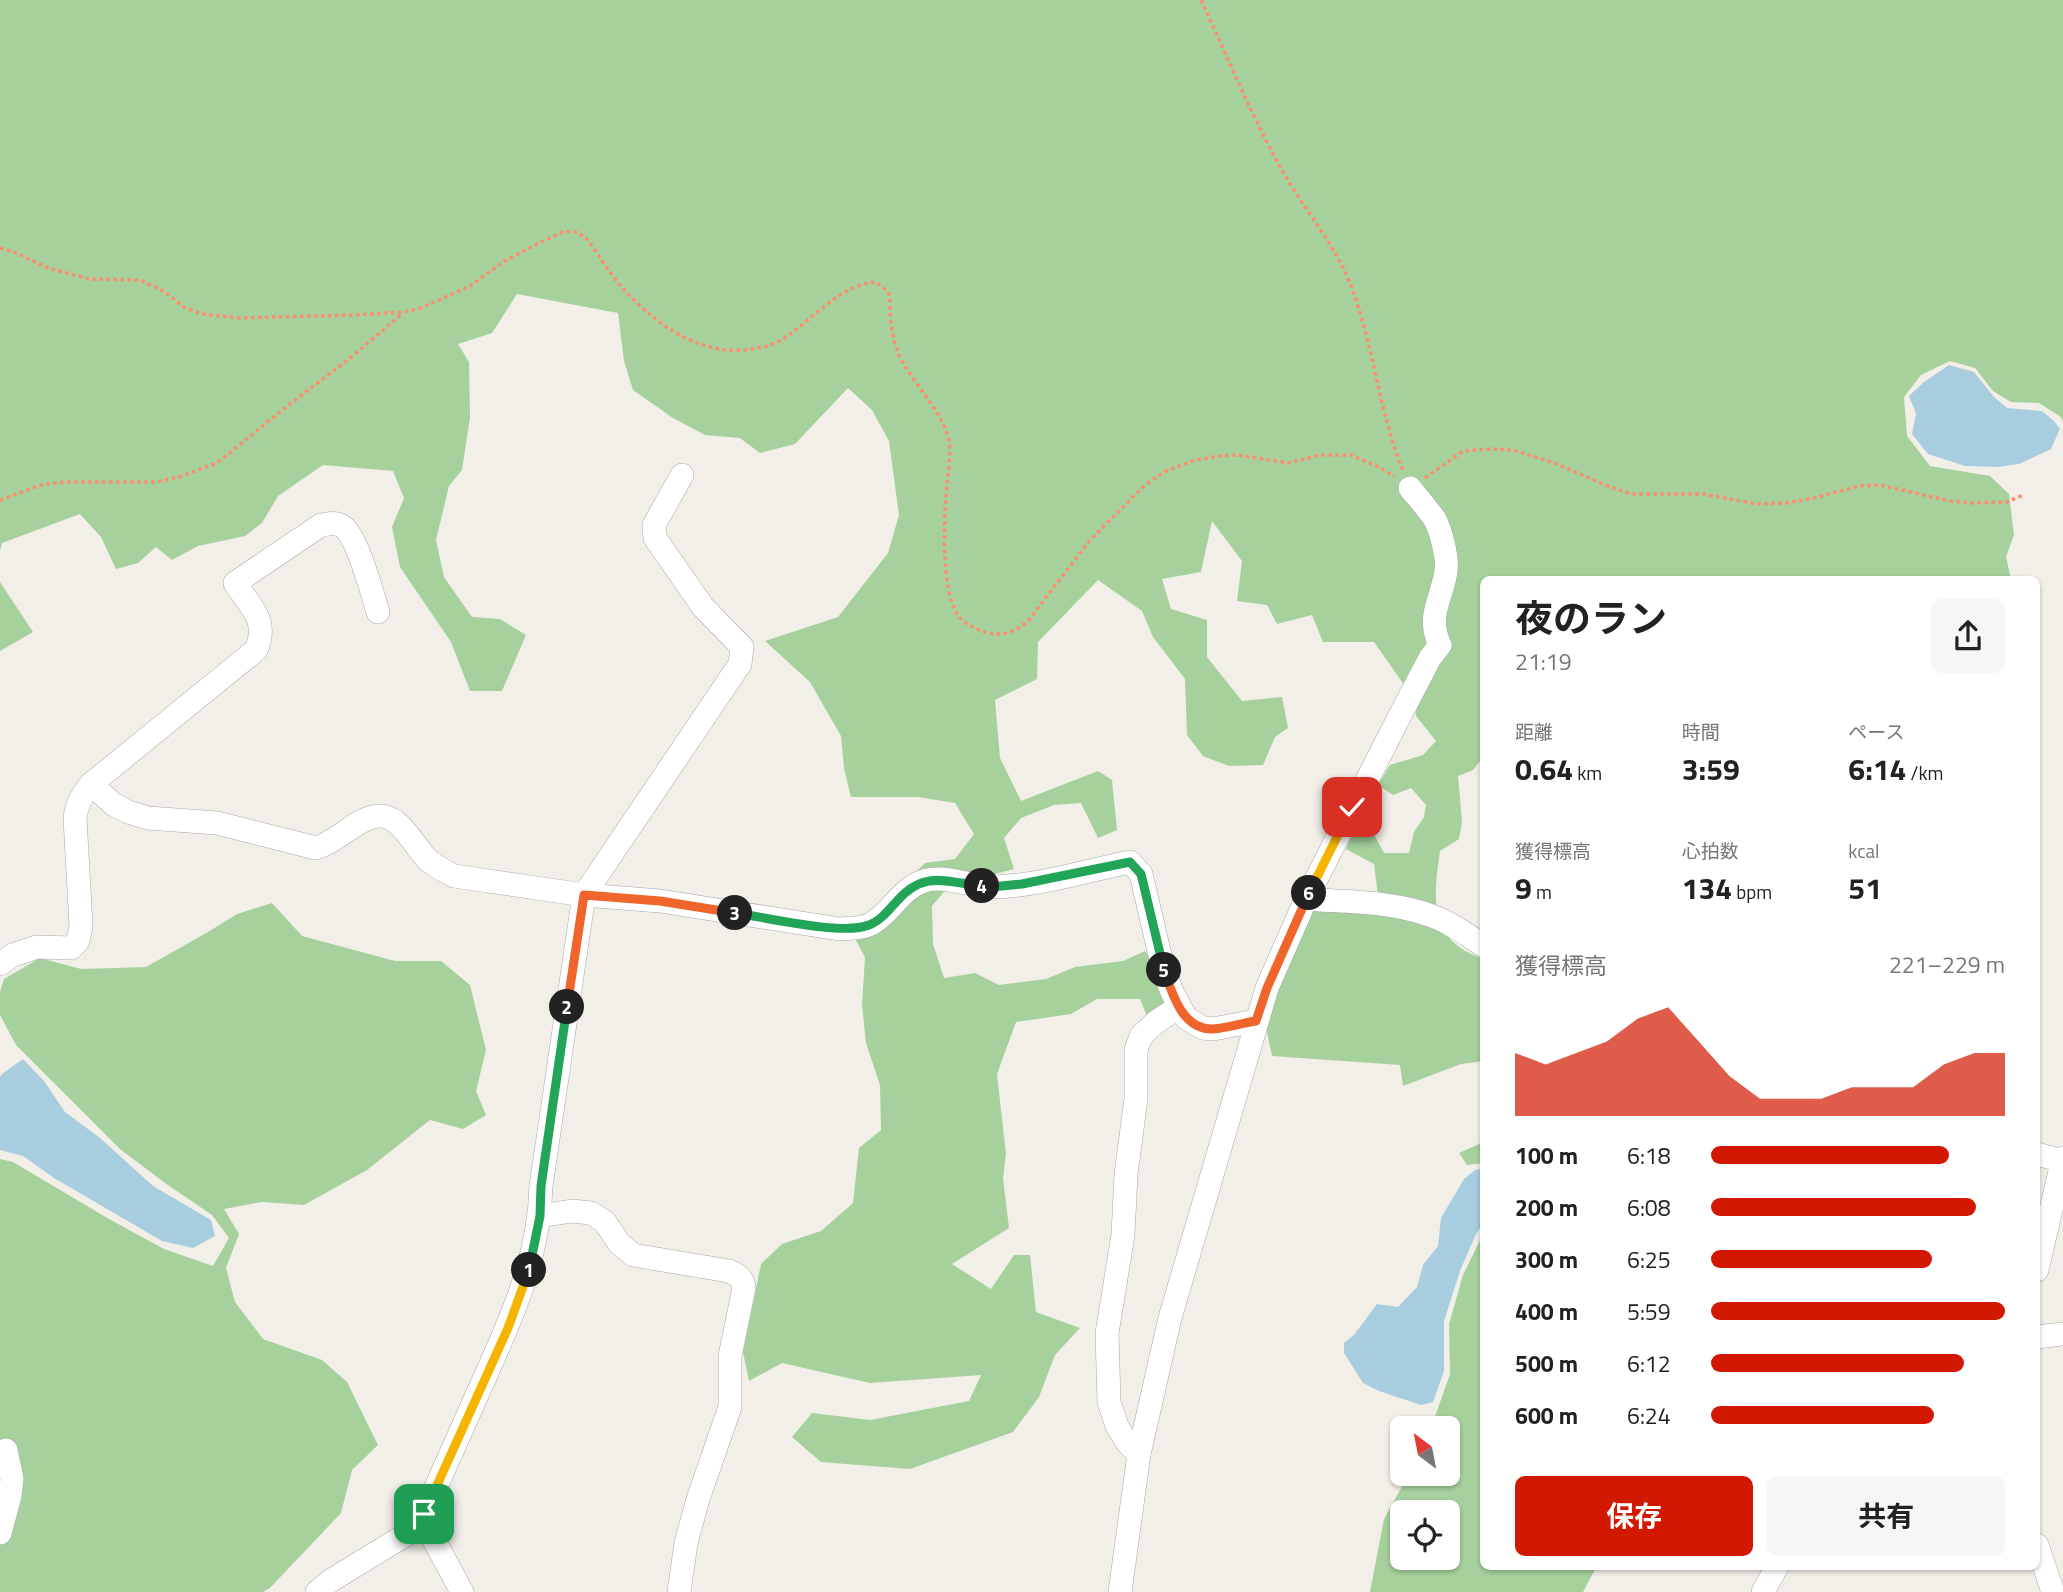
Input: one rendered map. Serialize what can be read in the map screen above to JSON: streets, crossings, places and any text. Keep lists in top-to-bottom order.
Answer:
{
  "north": "top left",
  "page": {
    "heading": ["夜のラン", "21:19"],
    "stats": [
      ["距離", "0.64 km"],
      ["時間", "3:59"],
      ["ペース", "6:14 /km"],
      ["獲得標高", "9 m"],
      ["心拍数", "134 bpm"],
      ["kcal", "51"]
    ],
    "pins": [
      "4",
      "6",
      "3",
      "5",
      "2",
      "1"
    ],
    "chart": ["獲得標高", "221–229 m"],
    "list": [
      {
        "name": "100 m",
        "note": "6:18"
      },
      {
        "name": "200 m",
        "note": "6:08"
      },
      {
        "name": "300 m",
        "note": "6:25"
      },
      {
        "name": "400 m",
        "note": "5:59"
      },
      {
        "name": "500 m",
        "note": "6:12"
      },
      {
        "name": "600 m",
        "note": "6:24"
      }
    ],
    "buttons": ["保存", "共有"]
  }
}
